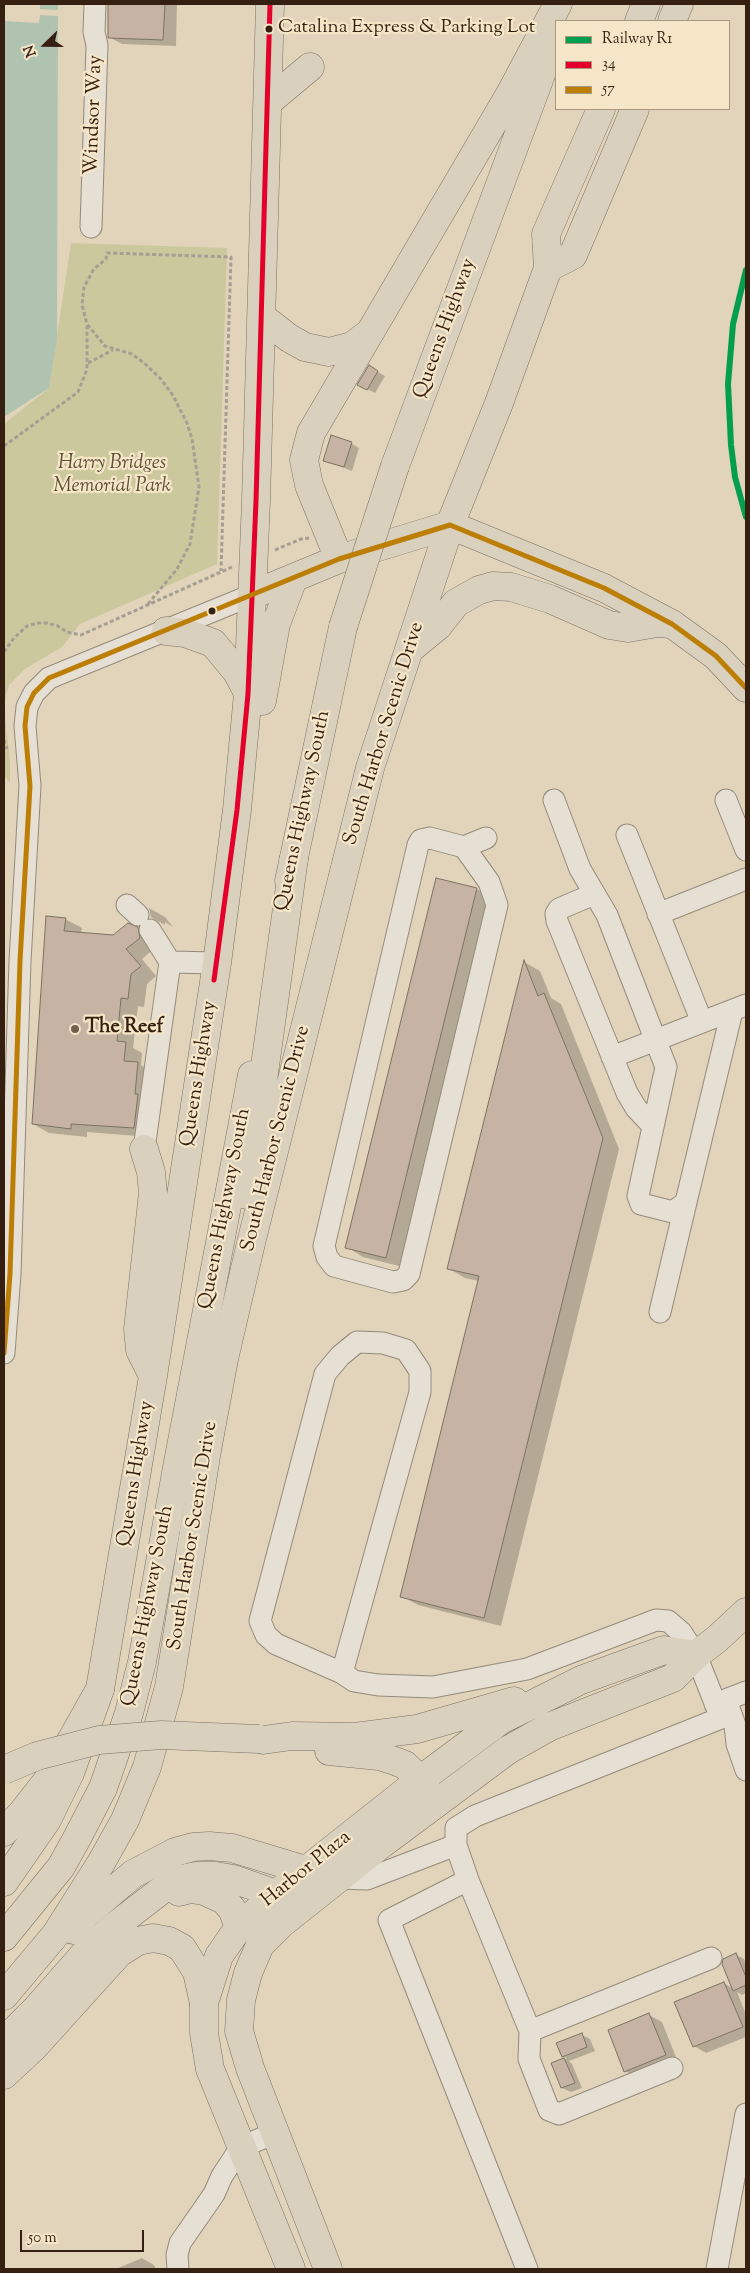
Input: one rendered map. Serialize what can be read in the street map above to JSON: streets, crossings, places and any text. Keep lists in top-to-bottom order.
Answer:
{
  "streets": {
    "main road": [
      "Queens Highway",
      "South Harbor Scenic Drive",
      "Queens Highway South",
      "Harbor Plaza"
    ],
    "street": ["Windsor Way"]
  },
  "crossings": [
    ["Queens Highway", "Queens Highway South"]
  ],
  "parks": ["Harry Bridges Memorial Park"],
  "places": ["Catalina Express & Parking Lot", "The Reef"],
  "lines": ["transit line 34", "rail line R1", "transit line 57"],
  "legend": ["Railway R1", "34", "57"],
  "scale_bar": "50 m",
  "north": "left"
}
